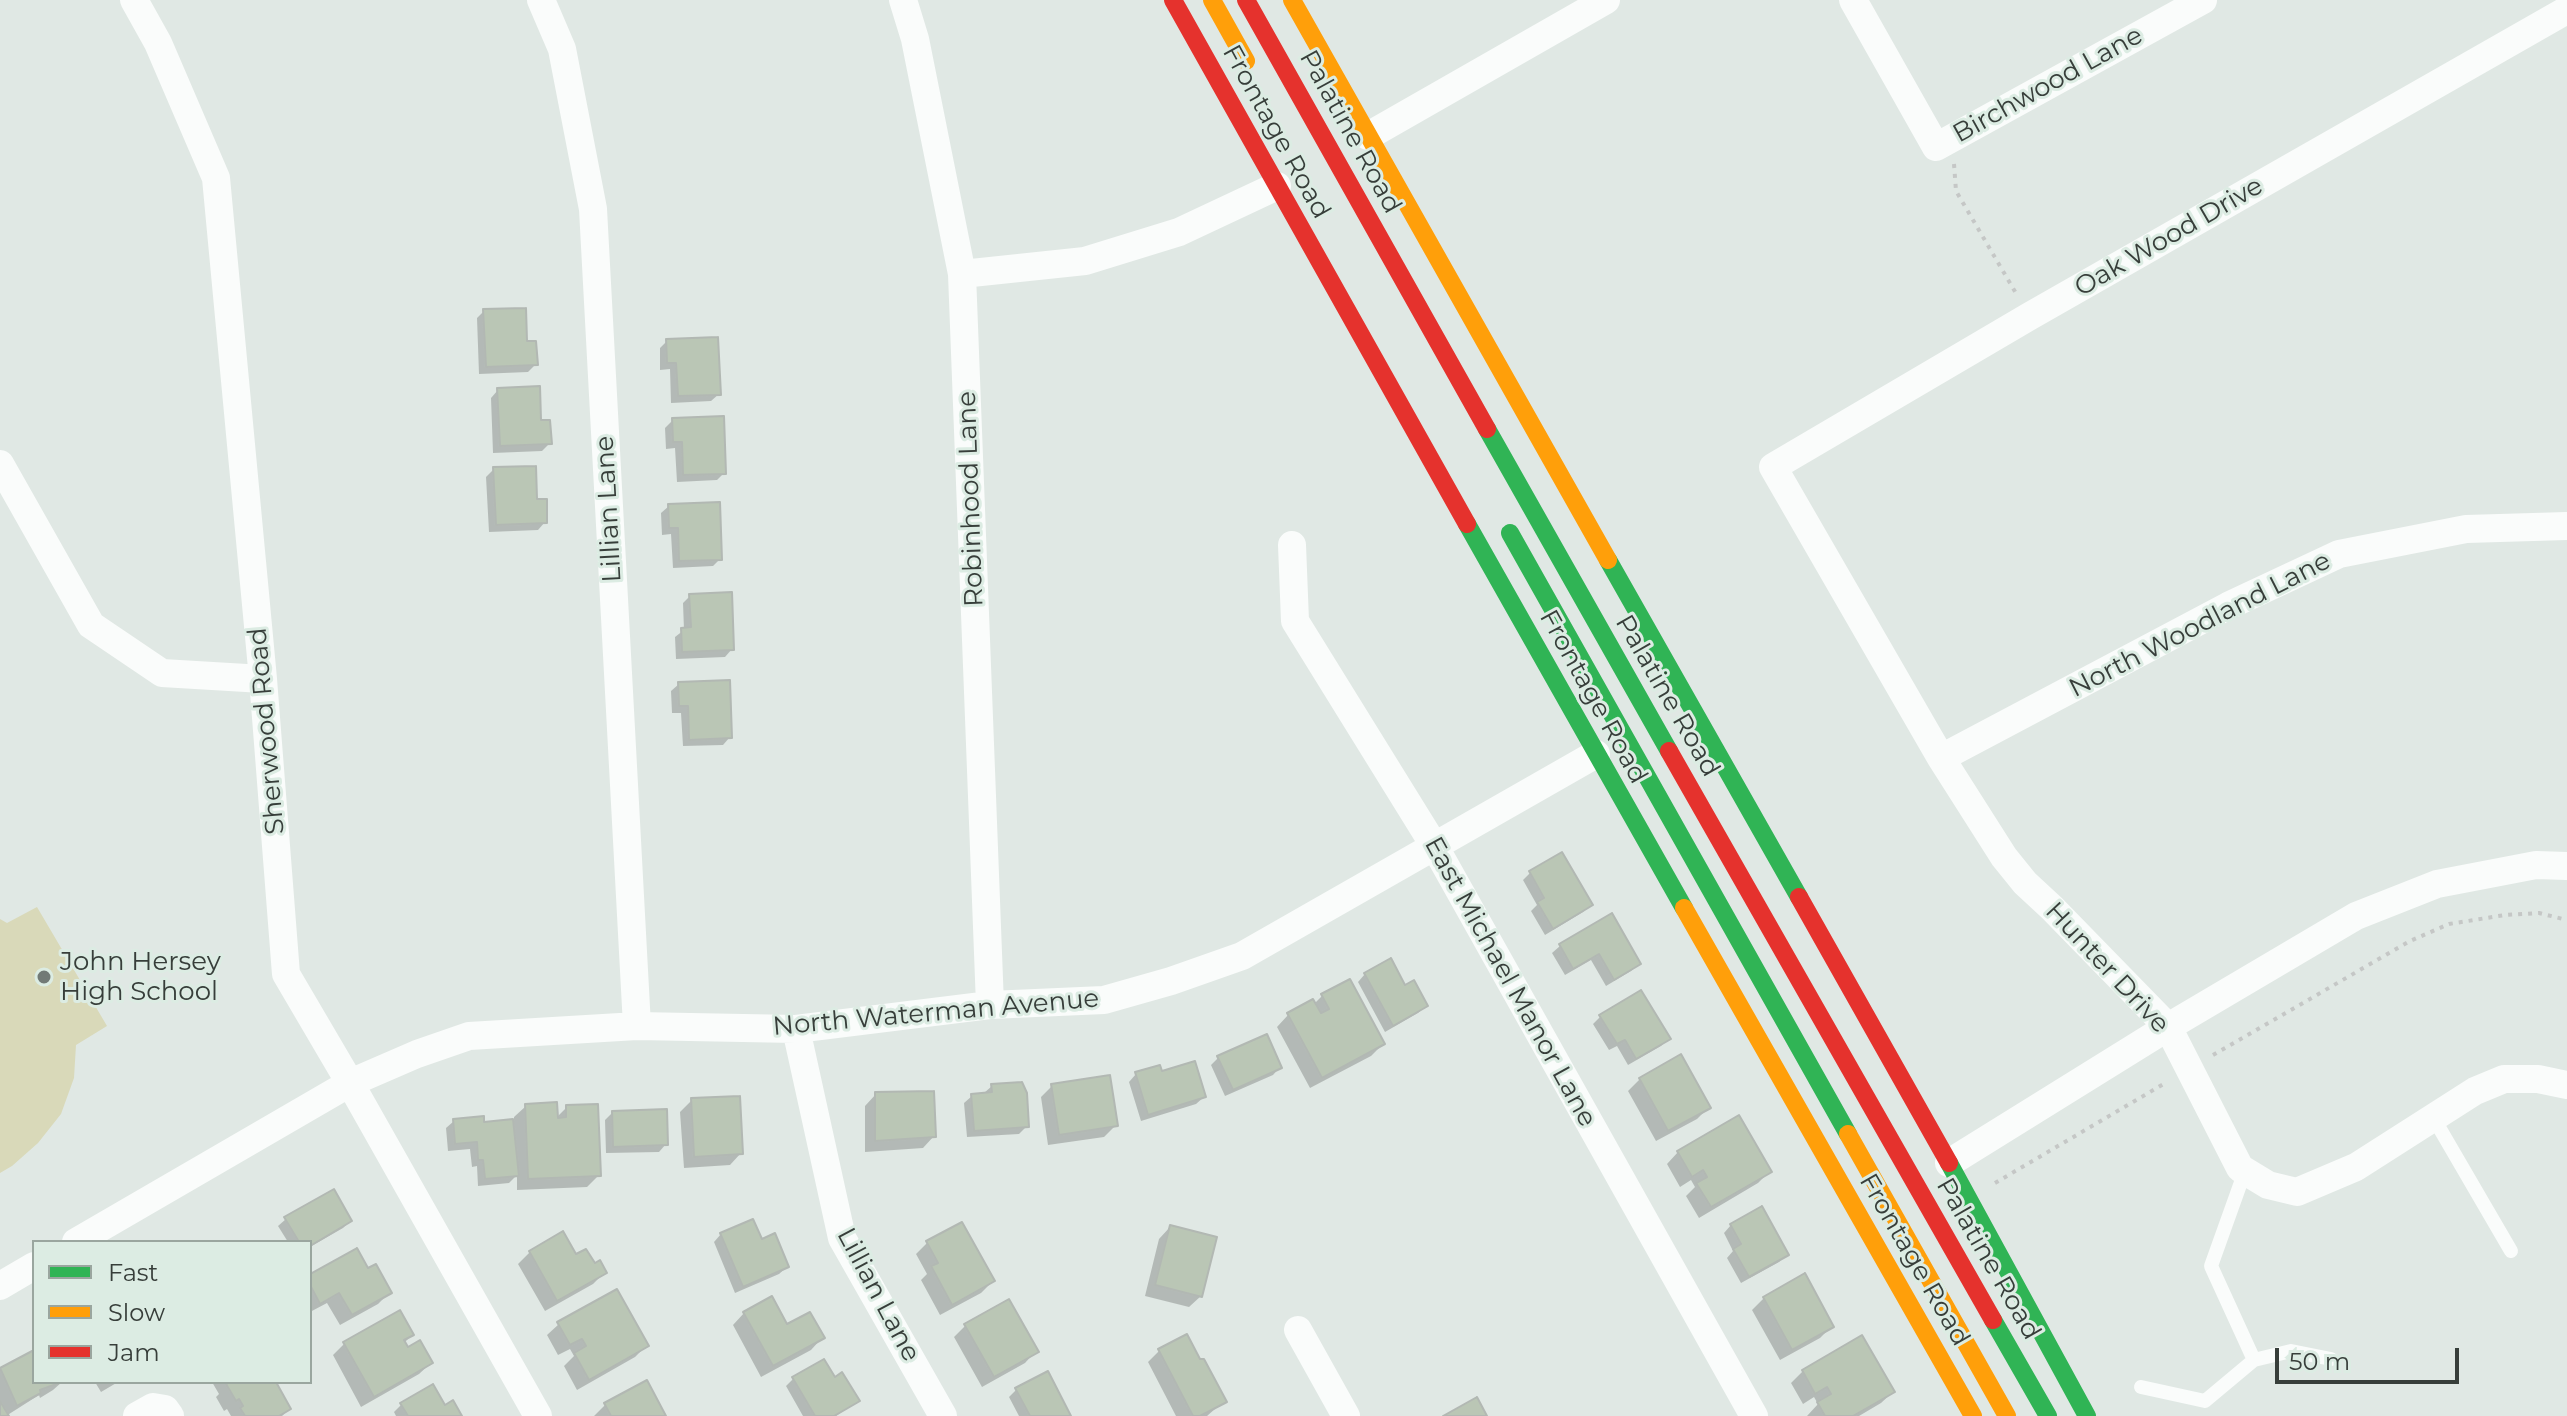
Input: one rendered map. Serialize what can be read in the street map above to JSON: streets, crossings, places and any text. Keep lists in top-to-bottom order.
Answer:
{
  "streets": {
    "main road": ["Frontage Road", "Palatine Road"],
    "street": [
      "Birchwood Lane",
      "Oak Wood Drive",
      "Robinhood Lane",
      "Lillian Lane",
      "North Woodland Lane",
      "Sherwood Road",
      "Hunter Drive",
      "East Michael Manor Lane",
      "North Waterman Avenue"
    ]
  },
  "crossings": [
    ["Frontage Road", "North Waterman Avenue"],
    ["Oak Wood Drive", "Hunter Drive"],
    ["Robinhood Lane", "North Waterman Avenue"],
    ["Lillian Lane", "North Waterman Avenue"],
    ["North Woodland Lane", "Hunter Drive"],
    ["Sherwood Road", "North Waterman Avenue"],
    ["East Michael Manor Lane", "North Waterman Avenue"]
  ],
  "places": ["John Hersey High School"],
  "legend": ["Fast", "Slow", "Jam"],
  "scale_bar": "50 m"
}
